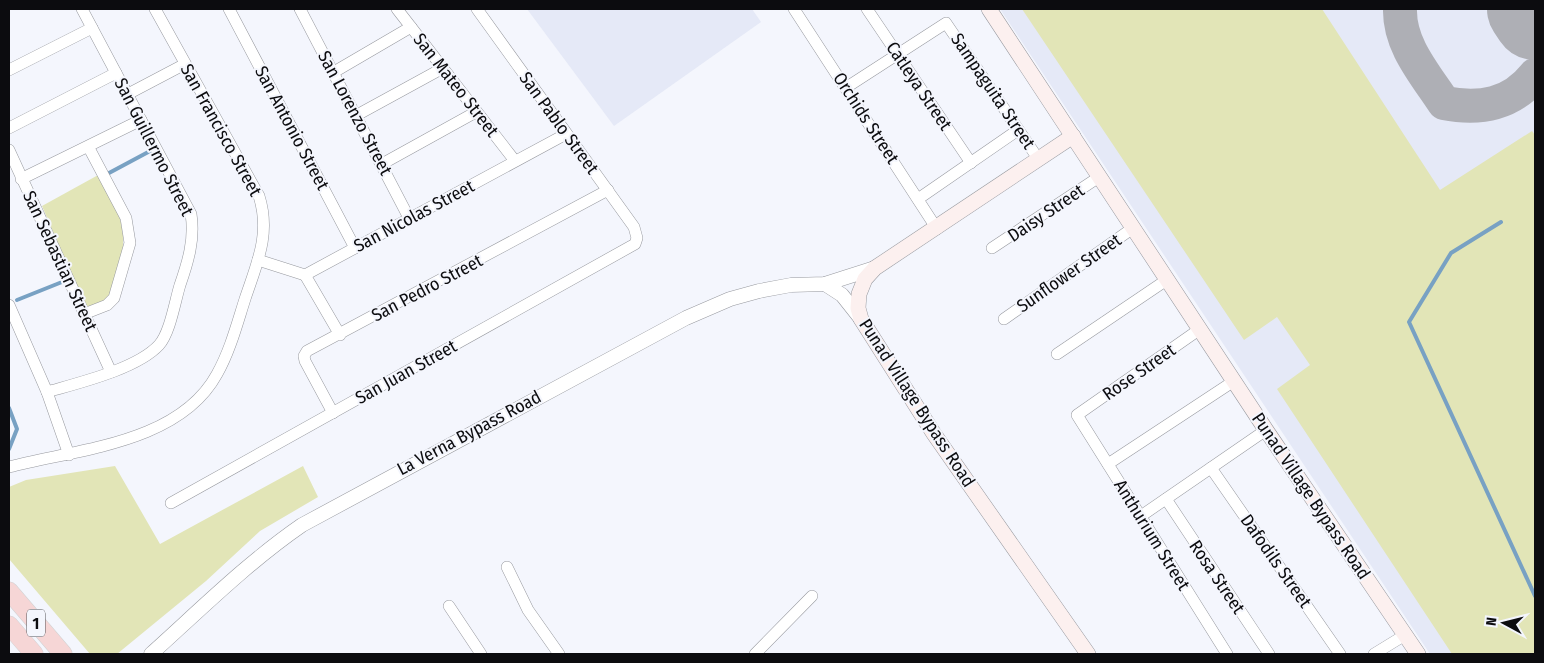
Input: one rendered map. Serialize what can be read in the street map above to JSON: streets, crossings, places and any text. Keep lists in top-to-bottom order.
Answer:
{
  "streets": {
    "highway": ["1"],
    "main road": ["Punad Village Bypass Road"],
    "street": [
      "San Mateo Street",
      "Catleya Street",
      "Sampaguita Street",
      "San Lorenzo Street",
      "Orchids Street",
      "San Pablo Street",
      "San Antonio Street",
      "San Francisco Street",
      "San Guillermo Street",
      "Daisy Street",
      "San Nicolas Street",
      "San Sebastian Street",
      "Sunflower Street",
      "San Pedro Street",
      "San Juan Street",
      "Rose Street",
      "La Verna Bypass Road",
      "Anthurium Street",
      "Dafodils Street",
      "Rosa Street"
    ]
  },
  "crossings": [
    ["San Mateo Street", "San Nicolas Street"],
    ["Catleya Street", "Sampaguita Street"],
    ["Sampaguita Street", "Punad Village Bypass Road"],
    ["San Lorenzo Street", "San Nicolas Street"],
    ["Orchids Street", "Punad Village Bypass Road"],
    ["San Pablo Street", "San Nicolas Street"],
    ["San Pablo Street", "San Pedro Street"],
    ["San Pablo Street", "San Juan Street"],
    ["San Antonio Street", "San Nicolas Street"],
    ["San Guillermo Street", "San Sebastian Street"],
    ["Daisy Street", "Punad Village Bypass Road"],
    ["Sunflower Street", "Punad Village Bypass Road"],
    ["San Pedro Street", "San Juan Street"],
    ["Rose Street", "Punad Village Bypass Road"],
    ["Rose Street", "Anthurium Street"],
    ["Punad Village Bypass Road", "La Verna Bypass Road"]
  ],
  "north": "left"
}
